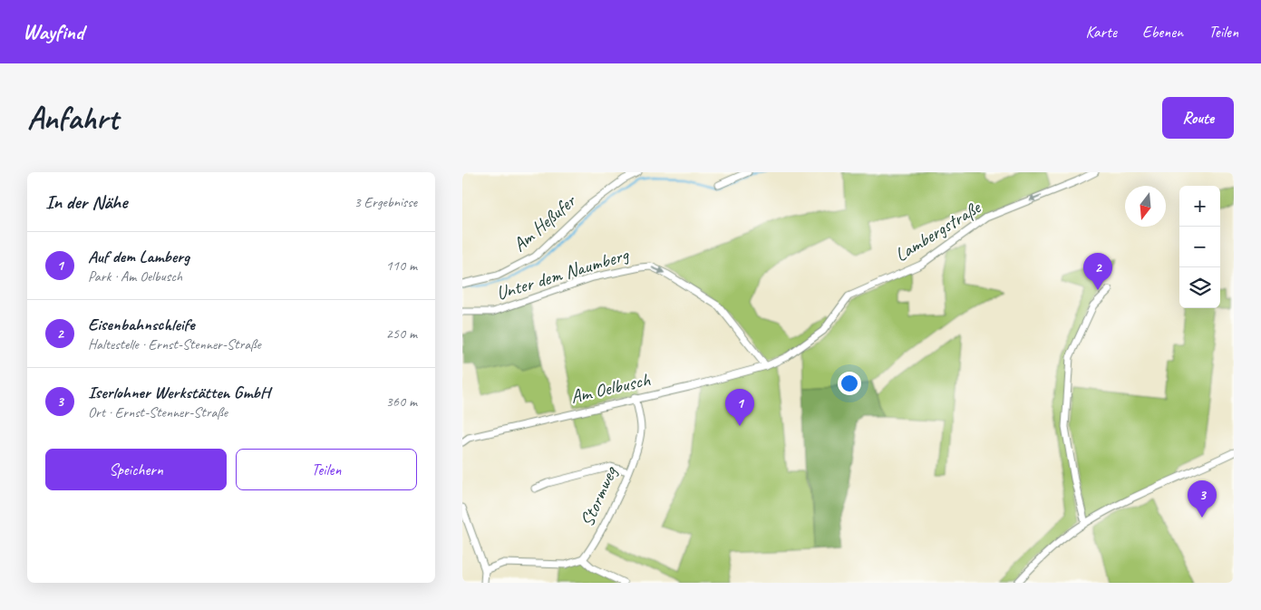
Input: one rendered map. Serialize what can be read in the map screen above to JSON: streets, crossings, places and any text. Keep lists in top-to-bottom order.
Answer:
{
  "streets": {
    "street": [
      "Am Heßufer",
      "Lambergstraße",
      "Unter dem Naumberg",
      "Am Oelbusch",
      "Stormweg"
    ]
  },
  "crossings": [
    ["Lambergstraße", "Unter dem Naumberg"],
    ["Lambergstraße", "Am Oelbusch"],
    ["Unter dem Naumberg", "Am Oelbusch"],
    ["Am Oelbusch", "Stormweg"]
  ],
  "one_way": ["Lambergstraße", "Unter dem Naumberg"],
  "north": "bottom",
  "page": {
    "header": "Wayfind",
    "nav": ["Karte", "Ebenen", "Teilen"],
    "buttons": [
      "Route",
      ["Speichern", "Teilen"]
    ],
    "title": "Anfahrt",
    "heading": ["In der Nähe", "3 Ergebnisse"],
    "map_buttons": ["+", "−"],
    "list": [
      {
        "mark": "1",
        "name": "Auf dem Lamberg",
        "note": "Park · Am Oelbusch",
        "value": "110 m"
      },
      {
        "mark": "2",
        "name": "Eisenbahnschleife",
        "note": "Haltestelle · Ernst-Stenner-Straße",
        "value": "250 m"
      },
      {
        "mark": "3",
        "name": "Iserlohner Werkstätten GmbH",
        "note": "Ort · Ernst-Stenner-Straße",
        "value": "360 m"
      }
    ],
    "pins": ["2", "1", "3"]
  }
}
